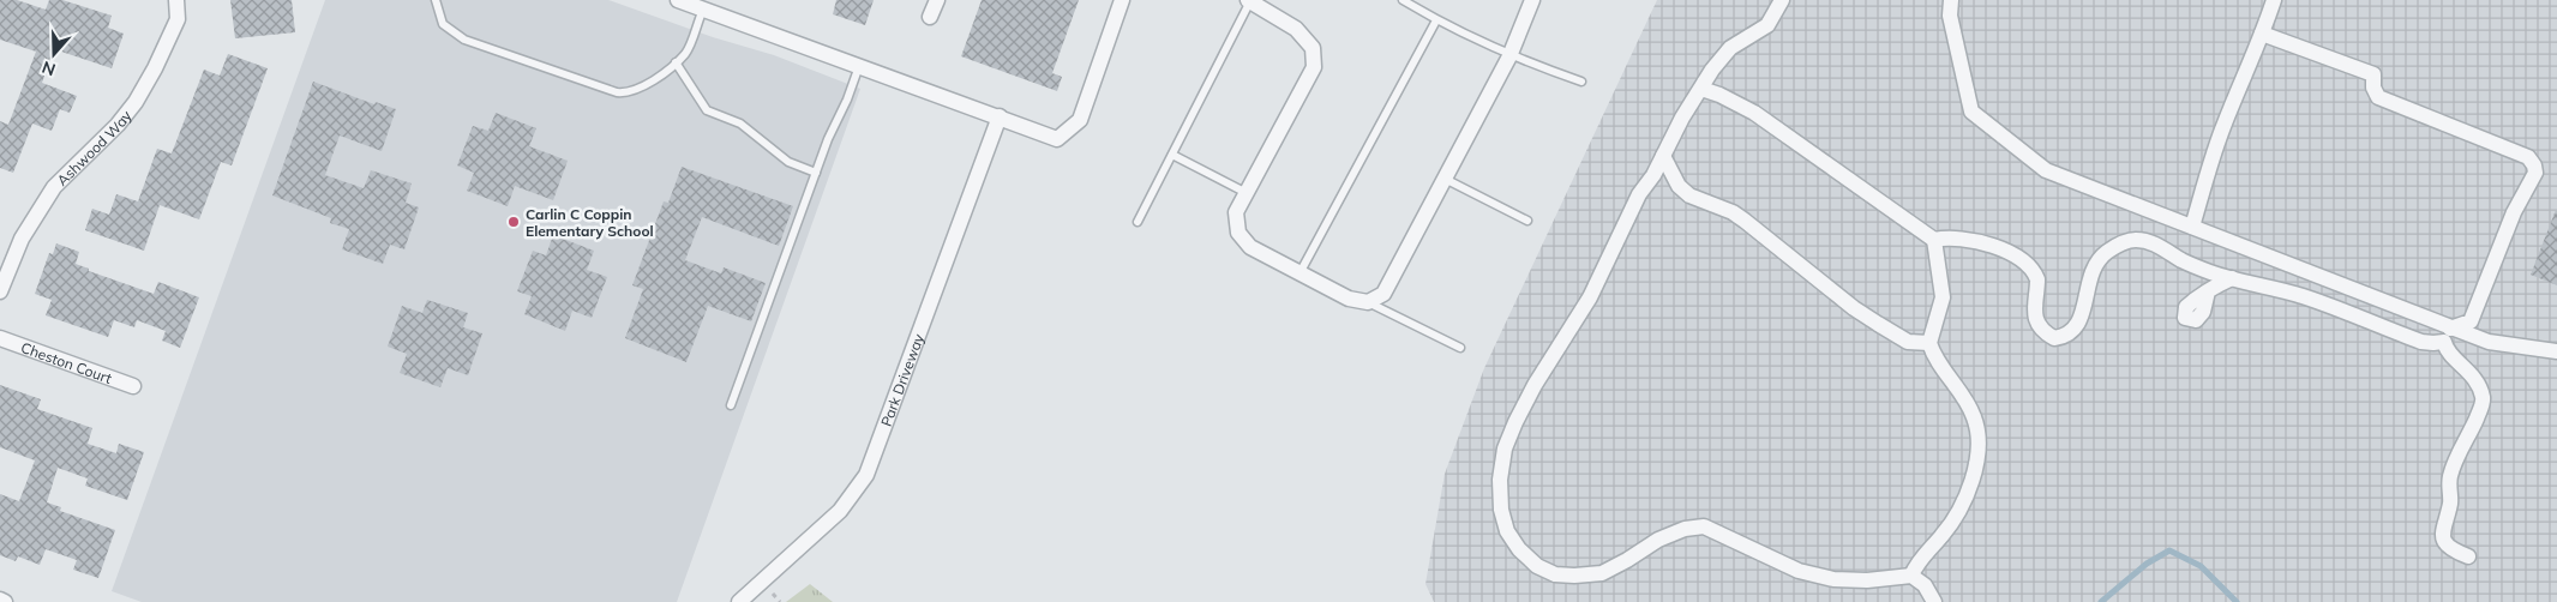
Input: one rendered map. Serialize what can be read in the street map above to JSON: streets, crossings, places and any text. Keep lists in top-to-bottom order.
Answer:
{
  "streets": {
    "street": ["Ashwood Way", "Cheston Court", "Park Driveway"]
  },
  "places": ["Carlin C Coppin Elementary School"],
  "north": "bottom"
}
